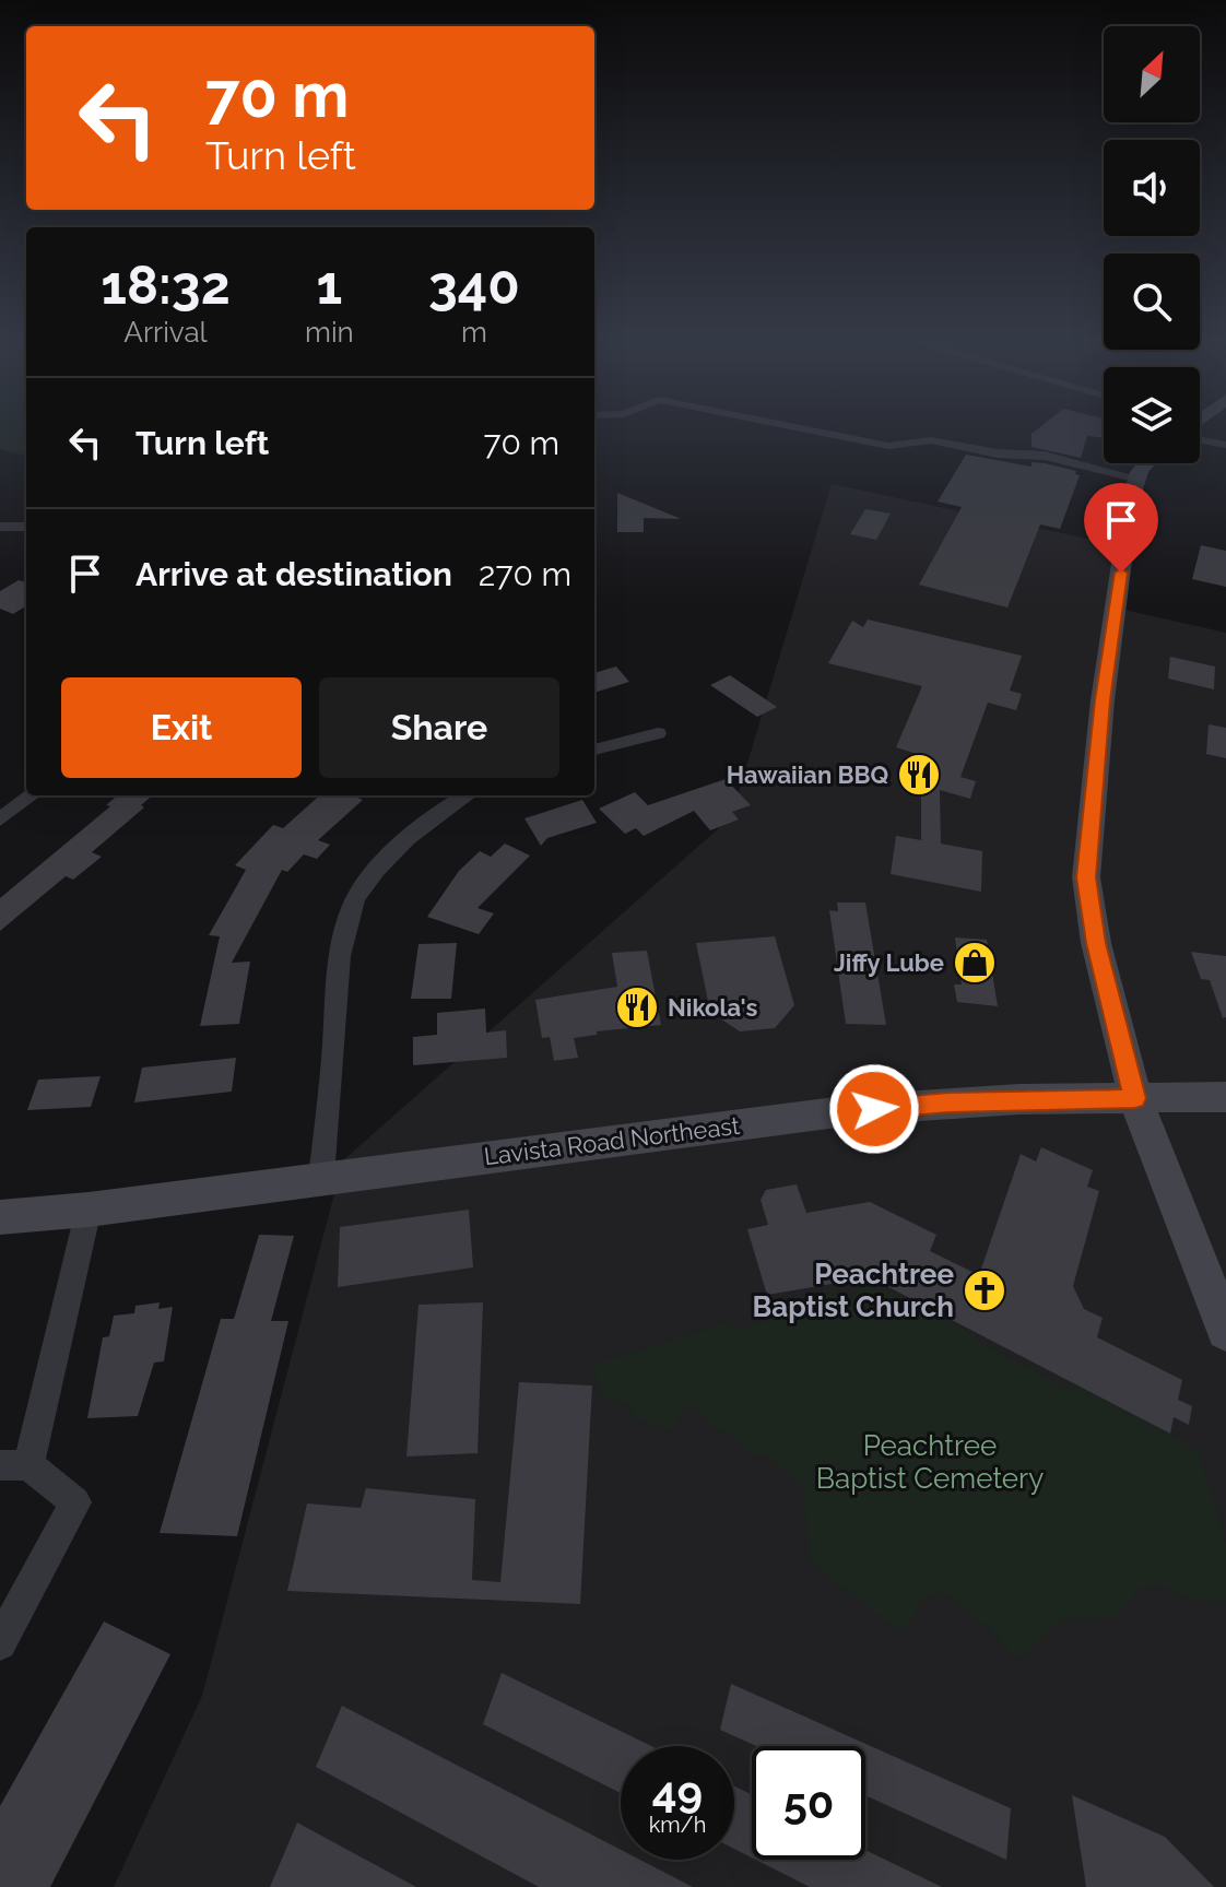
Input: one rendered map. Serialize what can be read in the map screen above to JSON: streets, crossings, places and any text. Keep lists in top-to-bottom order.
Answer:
{
  "streets": {
    "main road": ["Lavista Road Northeast"]
  },
  "parks": ["Peachtree Baptist Cemetery"],
  "places": {
    "restaurant": ["Hawaiian BBQ", "Nikola's"],
    "shop": ["Jiffy Lube"],
    "church": ["Peachtree Baptist Church"]
  },
  "north": "top right",
  "page": {
    "turn": ["70 m", "Turn left"],
    "eta": [
      "18:32",
      "Arrival",
      "1",
      "min",
      "340",
      "m"
    ],
    "list": [
      {
        "name": "Turn left",
        "value": "70 m"
      },
      {
        "name": "Arrive at destination",
        "value": "270 m"
      }
    ],
    "buttons": ["Exit", "Share"],
    "speed": "49 km/h",
    "limit": "50"
  }
}
